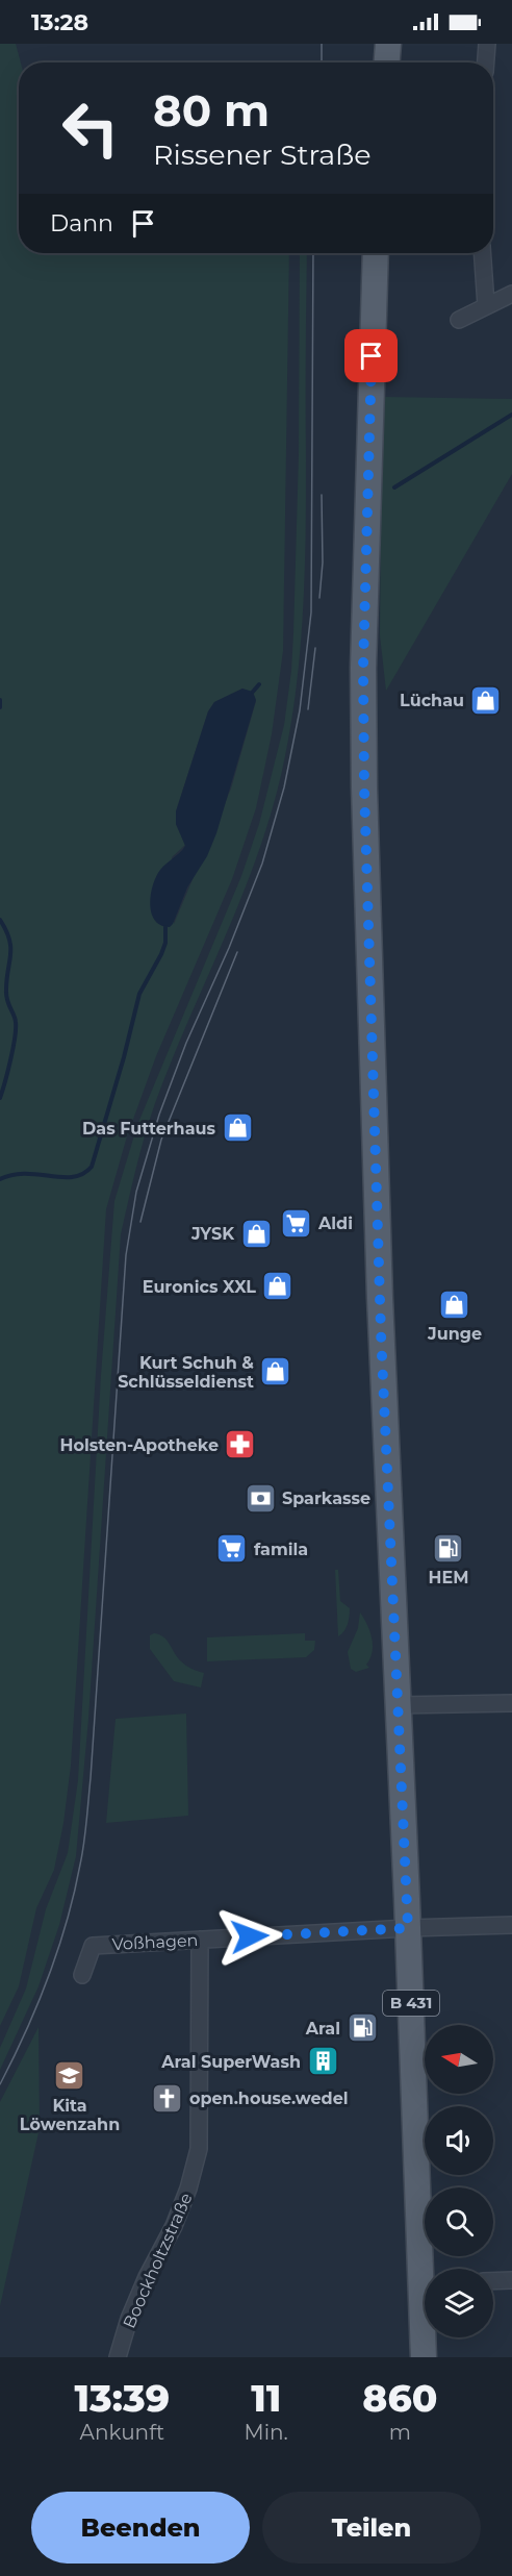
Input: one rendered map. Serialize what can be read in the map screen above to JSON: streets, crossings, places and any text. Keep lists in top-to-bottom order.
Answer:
{
  "streets": {
    "main road": ["B 431"],
    "street": ["Voßhagen", "Boockholtzstraße"]
  },
  "crossings": [
    ["Voßhagen", "B 431"],
    ["Voßhagen", "Boockholtzstraße"]
  ],
  "places": {
    "shop": [
      "Lüchau",
      "Das Futterhaus",
      "JYSK",
      "Euronics XXL",
      "Junge",
      "Kurt Schuh & Schlüsseldienst"
    ],
    "supermarket": ["Aldi", "famila"],
    "pharmacy": ["Holsten-Apotheke"],
    "bank": ["Sparkasse"],
    "fuel station": ["HEM", "Aral"],
    "building": ["Aral SuperWash"],
    "school or university": ["Kita Löwenzahn"],
    "church": ["open.house.wedel"]
  },
  "north": "left",
  "page": {
    "status": "13:28",
    "turn": ["80 m", "Rissener Straße"],
    "then": "Dann",
    "eta": [
      "13:39",
      "Ankunft",
      "11",
      "Min.",
      "860",
      "m"
    ],
    "buttons": ["Beenden", "Teilen"]
  }
}
